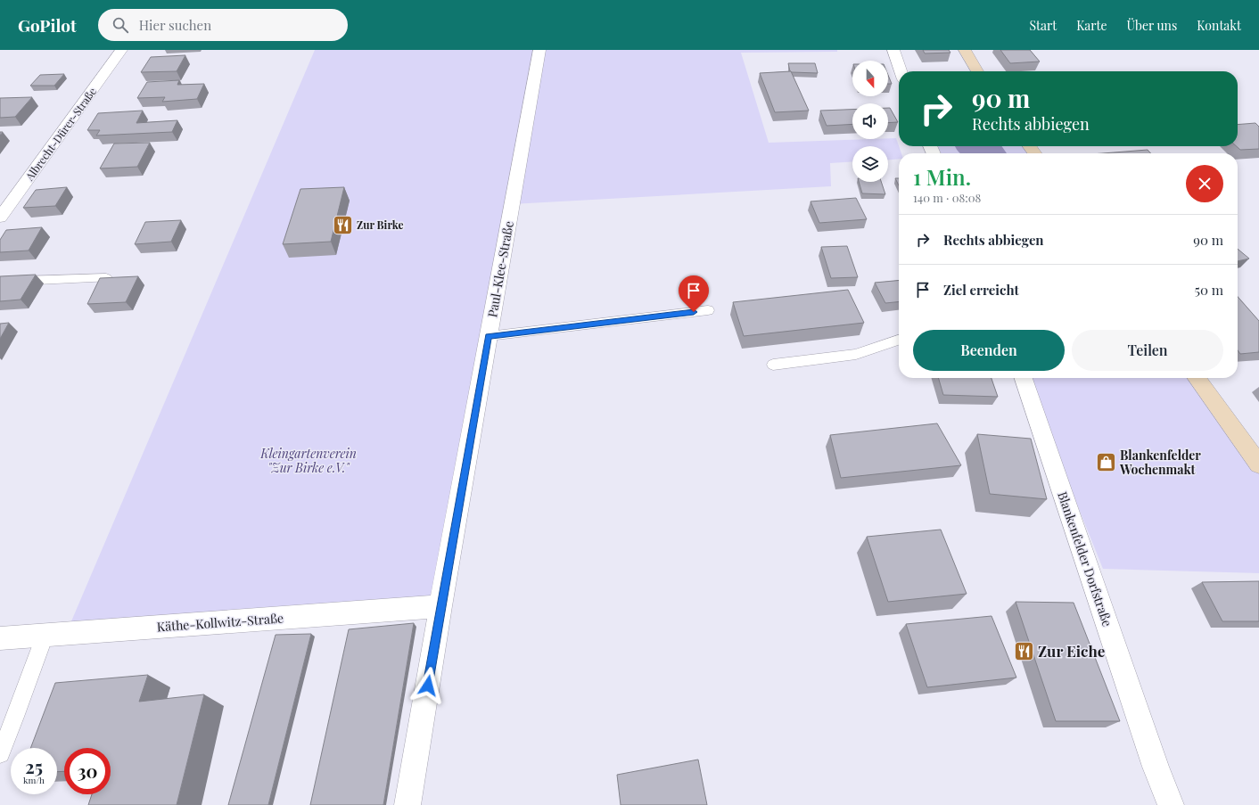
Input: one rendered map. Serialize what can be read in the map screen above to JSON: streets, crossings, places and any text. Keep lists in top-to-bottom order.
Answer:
{
  "streets": {
    "street": [
      "Albrecht-Dürer-Straße",
      "Paul-Klee-Straße",
      "Blankenfelder Dorfstraße",
      "Käthe-Kollwitz-Straße"
    ]
  },
  "crossings": [
    ["Paul-Klee-Straße", "Käthe-Kollwitz-Straße"]
  ],
  "parks": ["Kleingartenverein \"Zur Birke e.V.\""],
  "places": {
    "restaurant": ["Zur Birke", "Zur Eiche"],
    "shop": ["Blankenfelder Wochenmakt"]
  },
  "north": "bottom",
  "page": {
    "header": "GoPilot",
    "search": "Hier suchen",
    "nav": [
      "Start",
      "Karte",
      "Über uns",
      "Kontakt"
    ],
    "turn": ["90 m", "Rechts abbiegen"],
    "heading": ["1 Min.", "140 m · 08:08"],
    "list": [
      {
        "name": "Rechts abbiegen",
        "value": "90 m"
      },
      {
        "name": "Ziel erreicht",
        "value": "50 m"
      }
    ],
    "buttons": ["Beenden", "Teilen"],
    "speed": "25 km/h",
    "limit": "30"
  }
}
